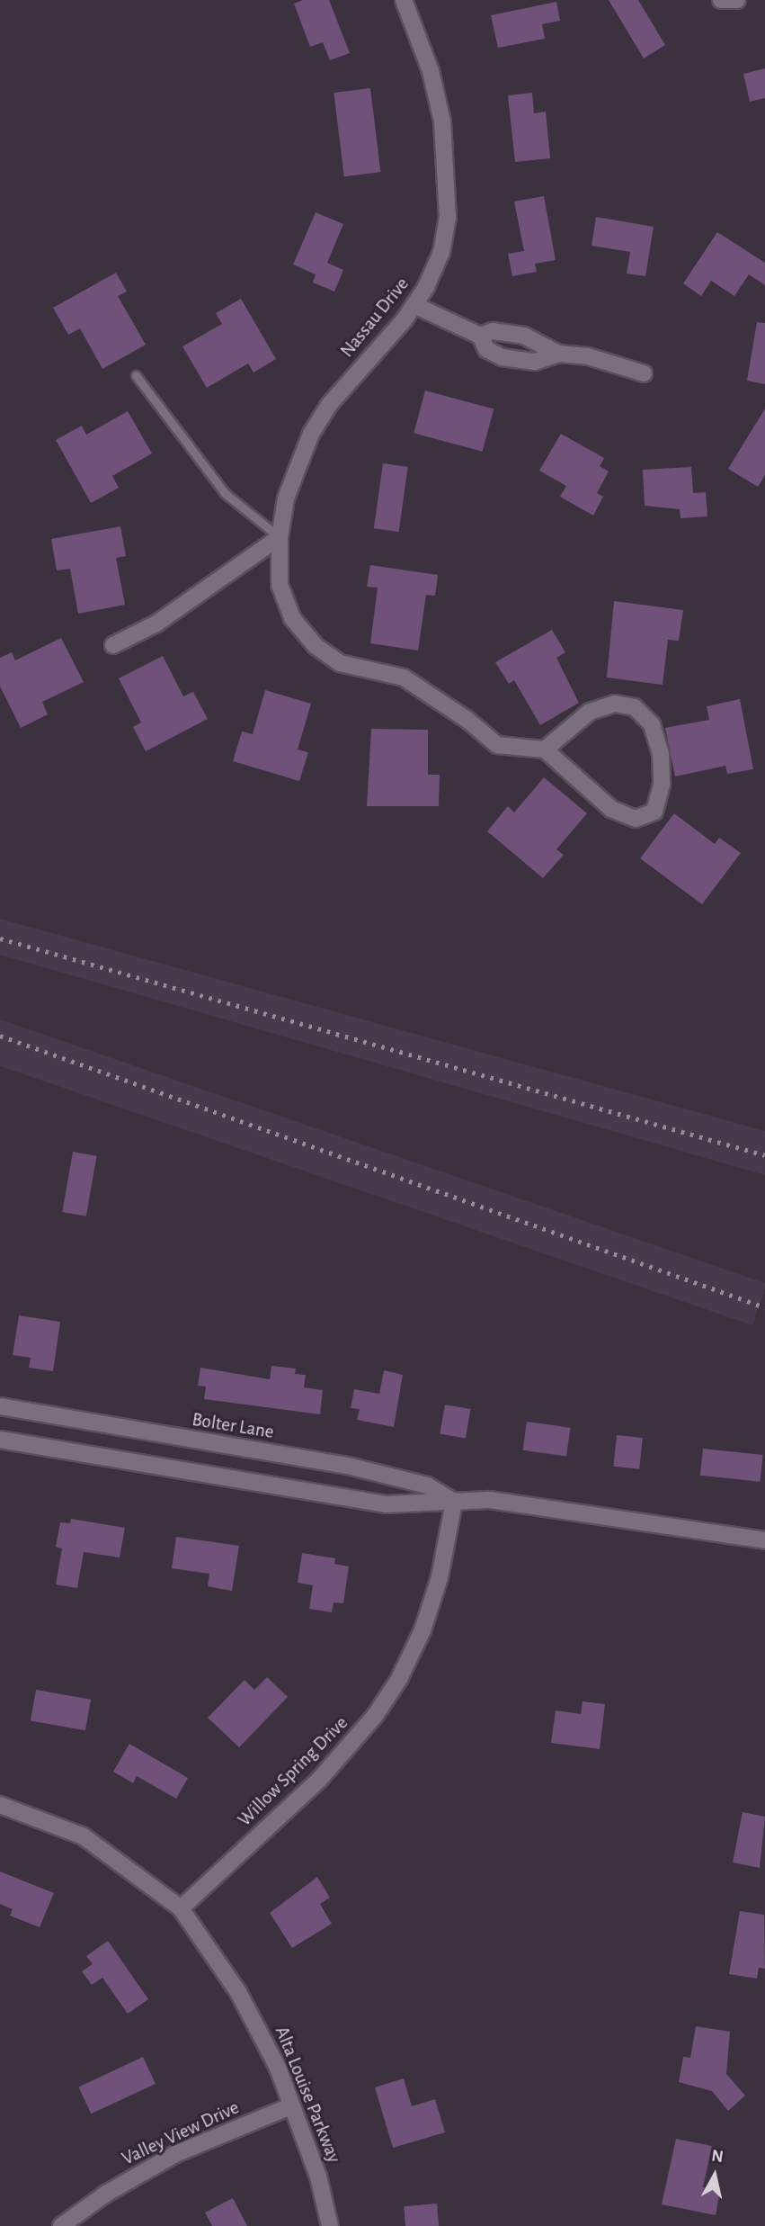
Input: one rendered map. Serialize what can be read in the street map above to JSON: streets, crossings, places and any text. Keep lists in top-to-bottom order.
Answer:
{
  "streets": {
    "street": [
      "Nassau Drive",
      "Bolter Lane",
      "Willow Spring Drive",
      "Alta Louise Parkway",
      "Valley View Drive"
    ]
  },
  "crossings": [
    ["Bolter Lane", "Willow Spring Drive"],
    ["Willow Spring Drive", "Alta Louise Parkway"],
    ["Alta Louise Parkway", "Valley View Drive"]
  ],
  "north": "top"
}
